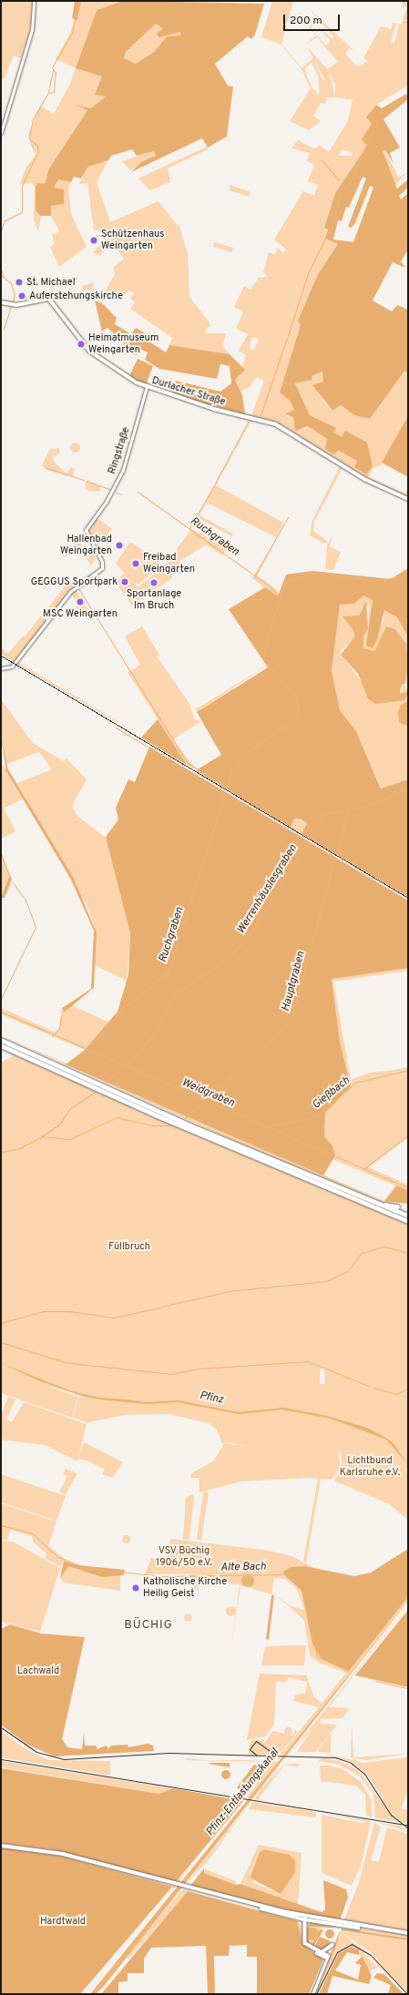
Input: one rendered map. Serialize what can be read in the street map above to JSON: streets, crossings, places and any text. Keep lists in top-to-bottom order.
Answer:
{
  "streets": {
    "main road": ["Durlacher Straße", "Ringstraße"]
  },
  "crossings": [
    ["Durlacher Straße", "Ringstraße"]
  ],
  "districts": ["BÜCHIG"],
  "water": [
    "Ruchgraben",
    "Werrenhäuslesgraben",
    "Hauptgraben",
    "Weidgraben",
    "Gießbach",
    "Pfinz",
    "Alte Bach",
    "Pfinz-Entlastungskanal"
  ],
  "parks": [
    "Füllbruch",
    "Lichtbund Karlsruhe e.V.",
    "VSV Büchig 1906/50 e.V.",
    "Lachwald",
    "Hardtwald"
  ],
  "places": [
    "Schützenhaus Weingarten",
    "St. Michael",
    "Auferstehungskirche",
    "Heimatmuseum Weingarten",
    "Hallenbad Weingarten",
    "Freibad Weingarten",
    "GEGGUS Sportpark",
    "Sportanlage Im Bruch",
    "MSC Weingarten",
    "Katholische Kirche Heilig Geist"
  ],
  "scale_bar": "200 m"
}
